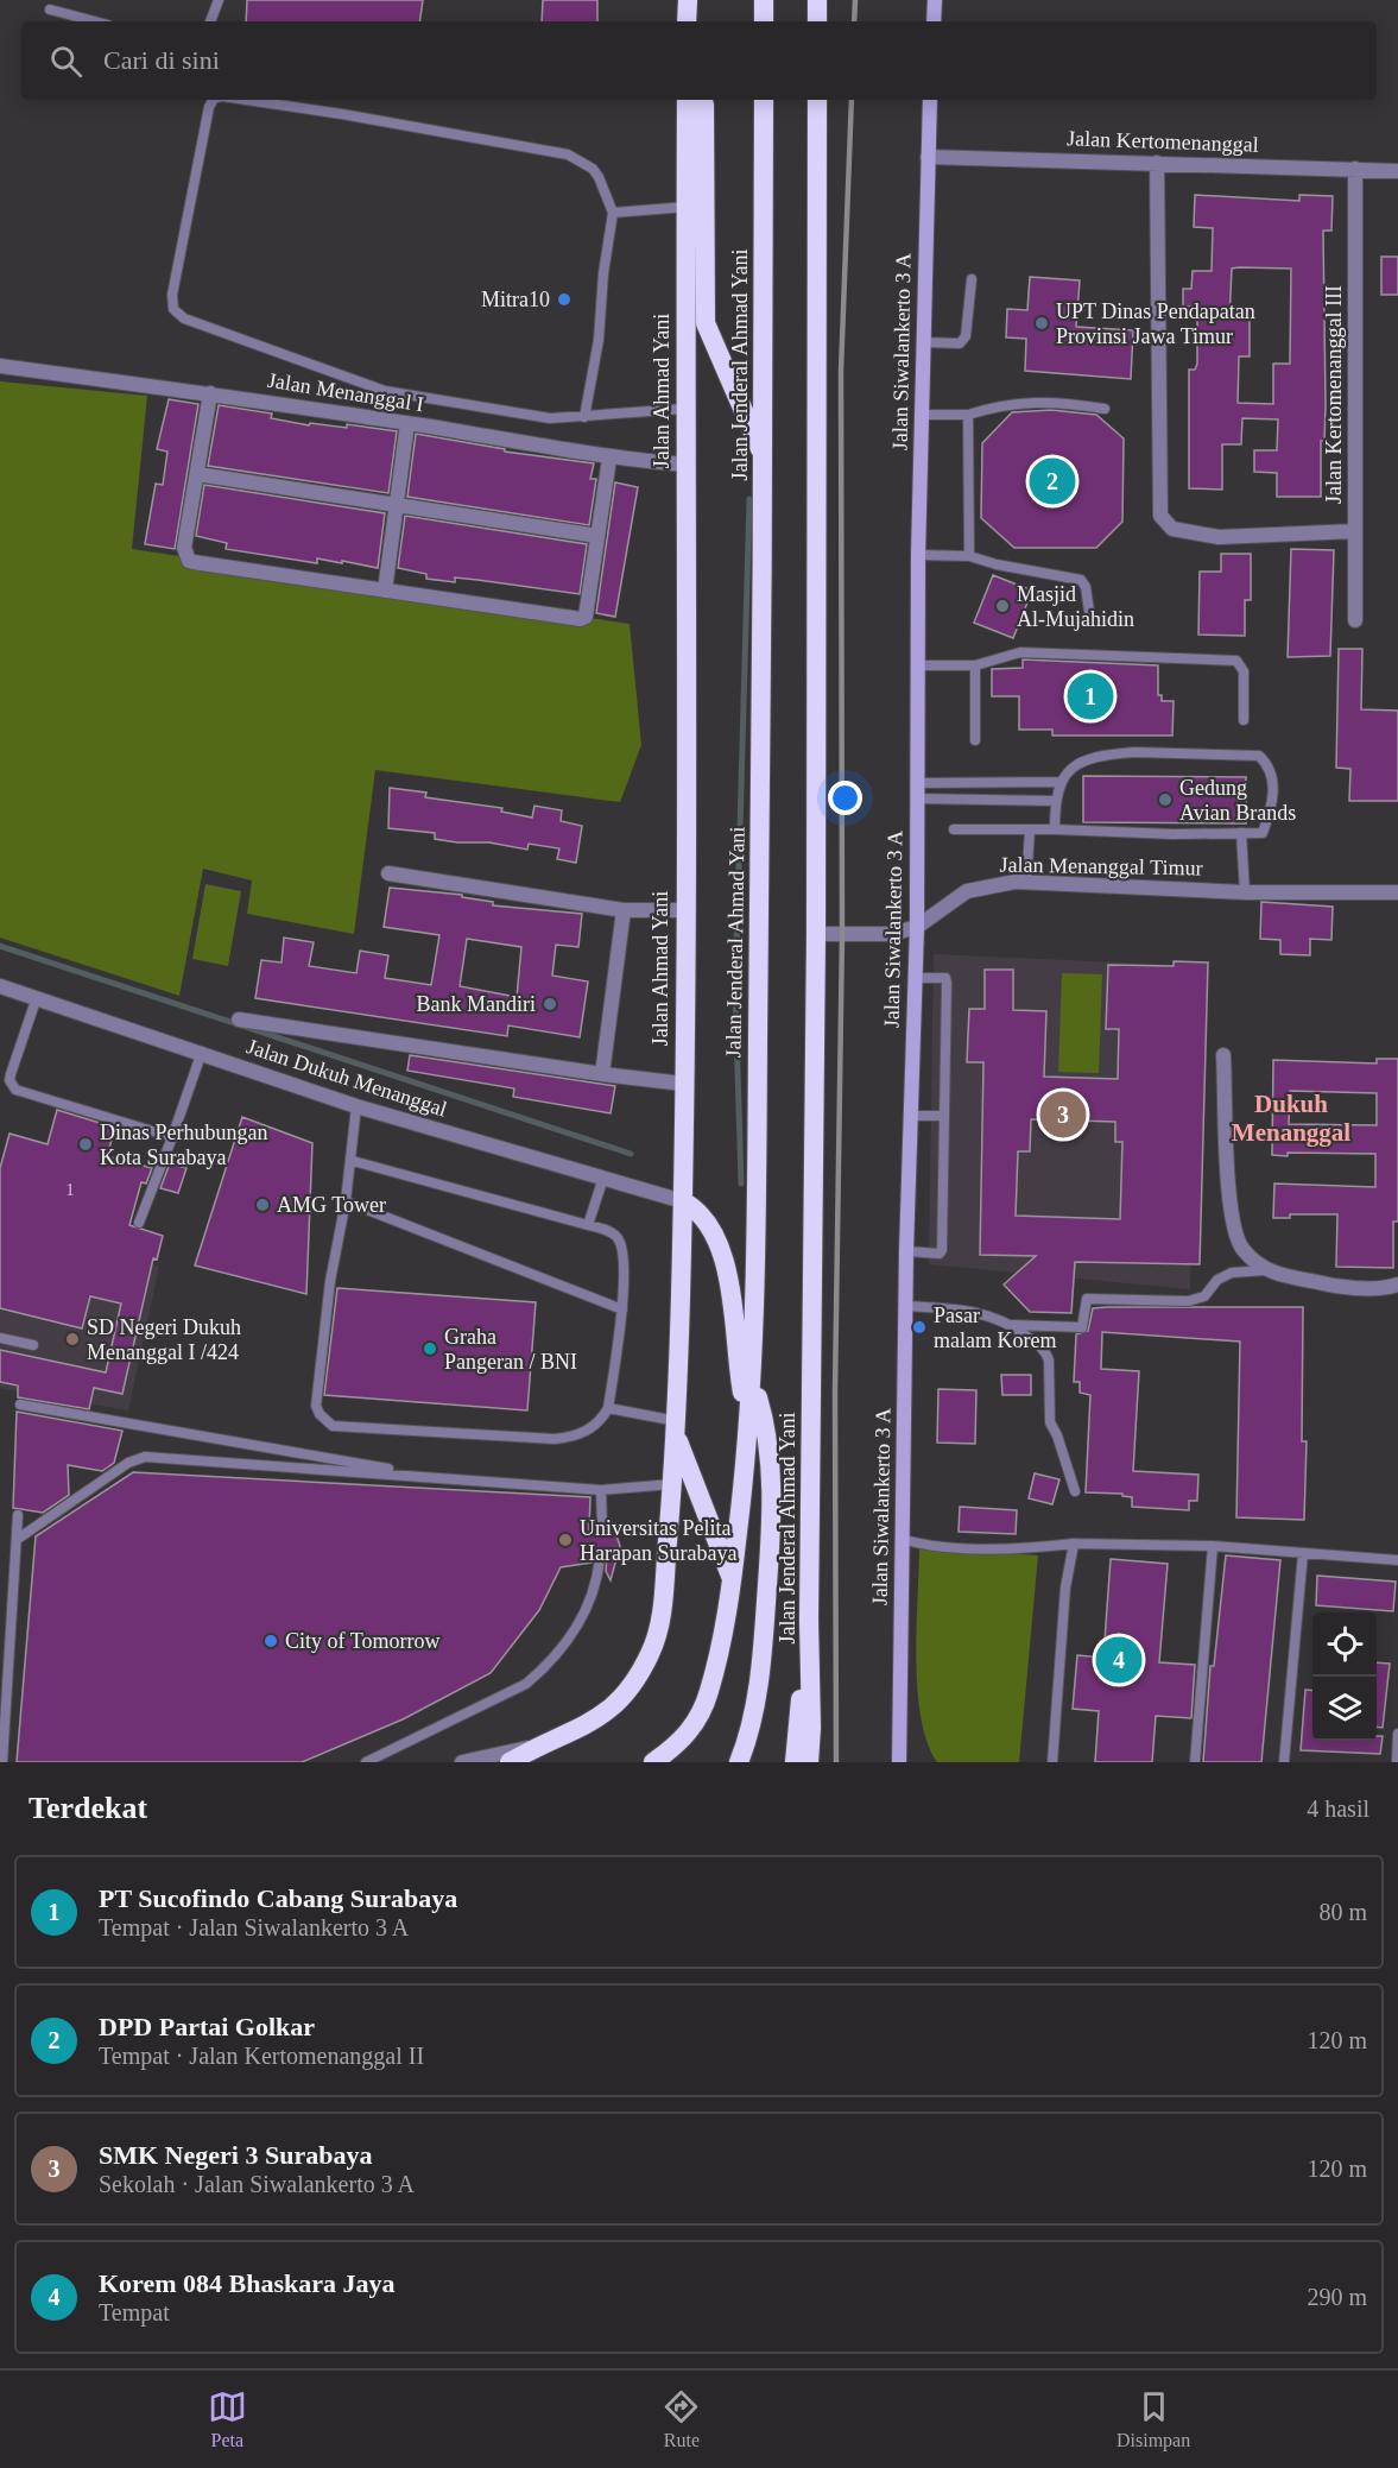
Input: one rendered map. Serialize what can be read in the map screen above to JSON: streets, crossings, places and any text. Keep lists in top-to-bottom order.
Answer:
{
  "streets": {
    "highway": ["Jalan Jenderal Ahmad Yani", "Jalan Ahmad Yani"],
    "main road": ["Jalan Siwalankerto 3 A"],
    "street": [
      "Jalan Kertomenanggal",
      "Jalan Menanggal I",
      "Jalan Kertomenanggal III",
      "Jalan Menanggal Timur",
      "Jalan Dukuh Menanggal"
    ]
  },
  "crossings": [
    ["Jalan Kertomenanggal", "Jalan Siwalankerto 3 A"],
    ["Jalan Kertomenanggal", "Jalan Kertomenanggal III"],
    ["Jalan Siwalankerto 3 A", "Jalan Menanggal Timur"],
    ["Jalan Jenderal Ahmad Yani", "Jalan Menanggal Timur"],
    ["Jalan Ahmad Yani", "Jalan Menanggal I"],
    ["Jalan Ahmad Yani", "Jalan Dukuh Menanggal"]
  ],
  "districts": ["Dukuh Menanggal"],
  "places": [
    "Mitra10",
    "UPT Dinas Pendapatan Provinsi Jawa Timur",
    "Masjid Al-Mujahidin",
    "Gedung Avian Brands",
    "Bank Mandiri",
    "Dinas Perhubungan Kota Surabaya",
    "AMG Tower",
    "Pasar malam Korem",
    "SD Negeri Dukuh Menanggal I /424",
    "Graha Pangeran / BNI",
    "Universitas Pelita Harapan Surabaya",
    "City of Tomorrow"
  ],
  "house_numbers": ["1"],
  "page": {
    "search": "Cari di sini",
    "pins": [
      "2",
      "1",
      "3",
      "4"
    ],
    "heading": ["Terdekat", "4 hasil"],
    "list": [
      {
        "mark": "1",
        "name": "PT Sucofindo Cabang Surabaya",
        "note": "Tempat · Jalan Siwalankerto 3 A",
        "value": "80 m"
      },
      {
        "mark": "2",
        "name": "DPD Partai Golkar",
        "note": "Tempat · Jalan Kertomenanggal II",
        "value": "120 m"
      },
      {
        "mark": "3",
        "name": "SMK Negeri 3 Surabaya",
        "note": "Sekolah · Jalan Siwalankerto 3 A",
        "value": "120 m"
      },
      {
        "mark": "4",
        "name": "Korem 084 Bhaskara Jaya",
        "note": "Tempat",
        "value": "290 m"
      }
    ],
    "nav": ["Peta", "Rute", "Disimpan"]
  }
}
